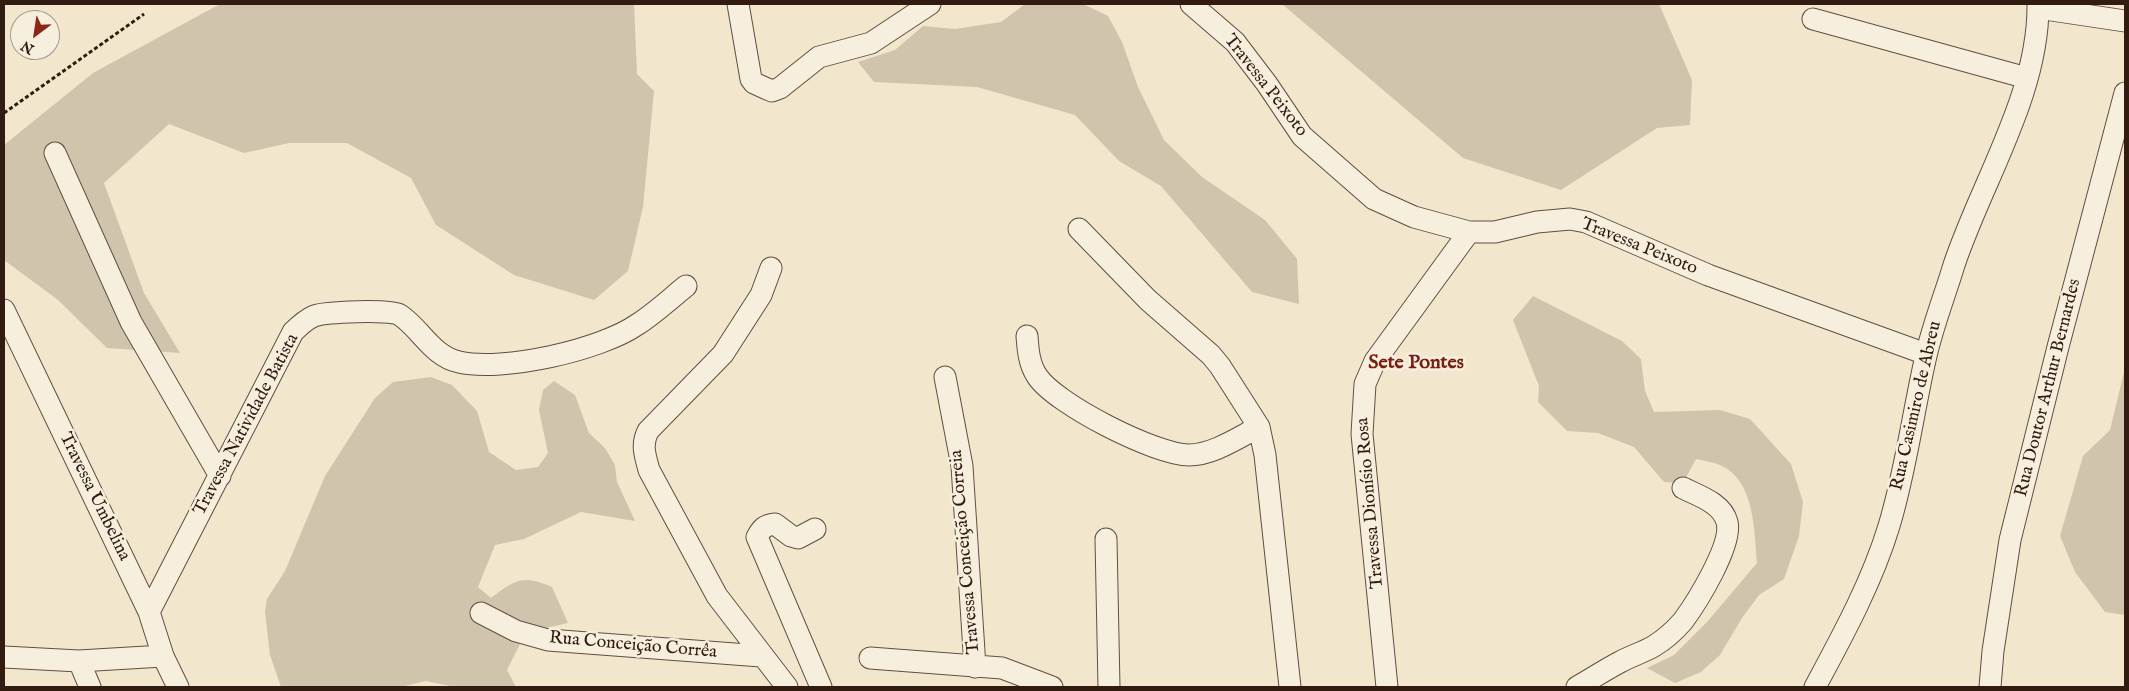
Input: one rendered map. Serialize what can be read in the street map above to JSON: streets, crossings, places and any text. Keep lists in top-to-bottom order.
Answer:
{
  "streets": {
    "street": [
      "Travessa Peixoto",
      "Rua Doutor Arthur Bernardes",
      "Rua Casimiro de Abreu",
      "Travessa Natividade Batista",
      "Travessa Umbelina",
      "Travessa Dionísio Rosa",
      "Travessa Conceição Correia",
      "Rua Conceição Corrêa"
    ]
  },
  "crossings": [
    ["Travessa Peixoto", "Rua Casimiro de Abreu"],
    ["Travessa Peixoto", "Travessa Dionísio Rosa"],
    ["Travessa Natividade Batista", "Travessa Umbelina"]
  ],
  "districts": ["Sete Pontes"],
  "north": "bottom left"
}
